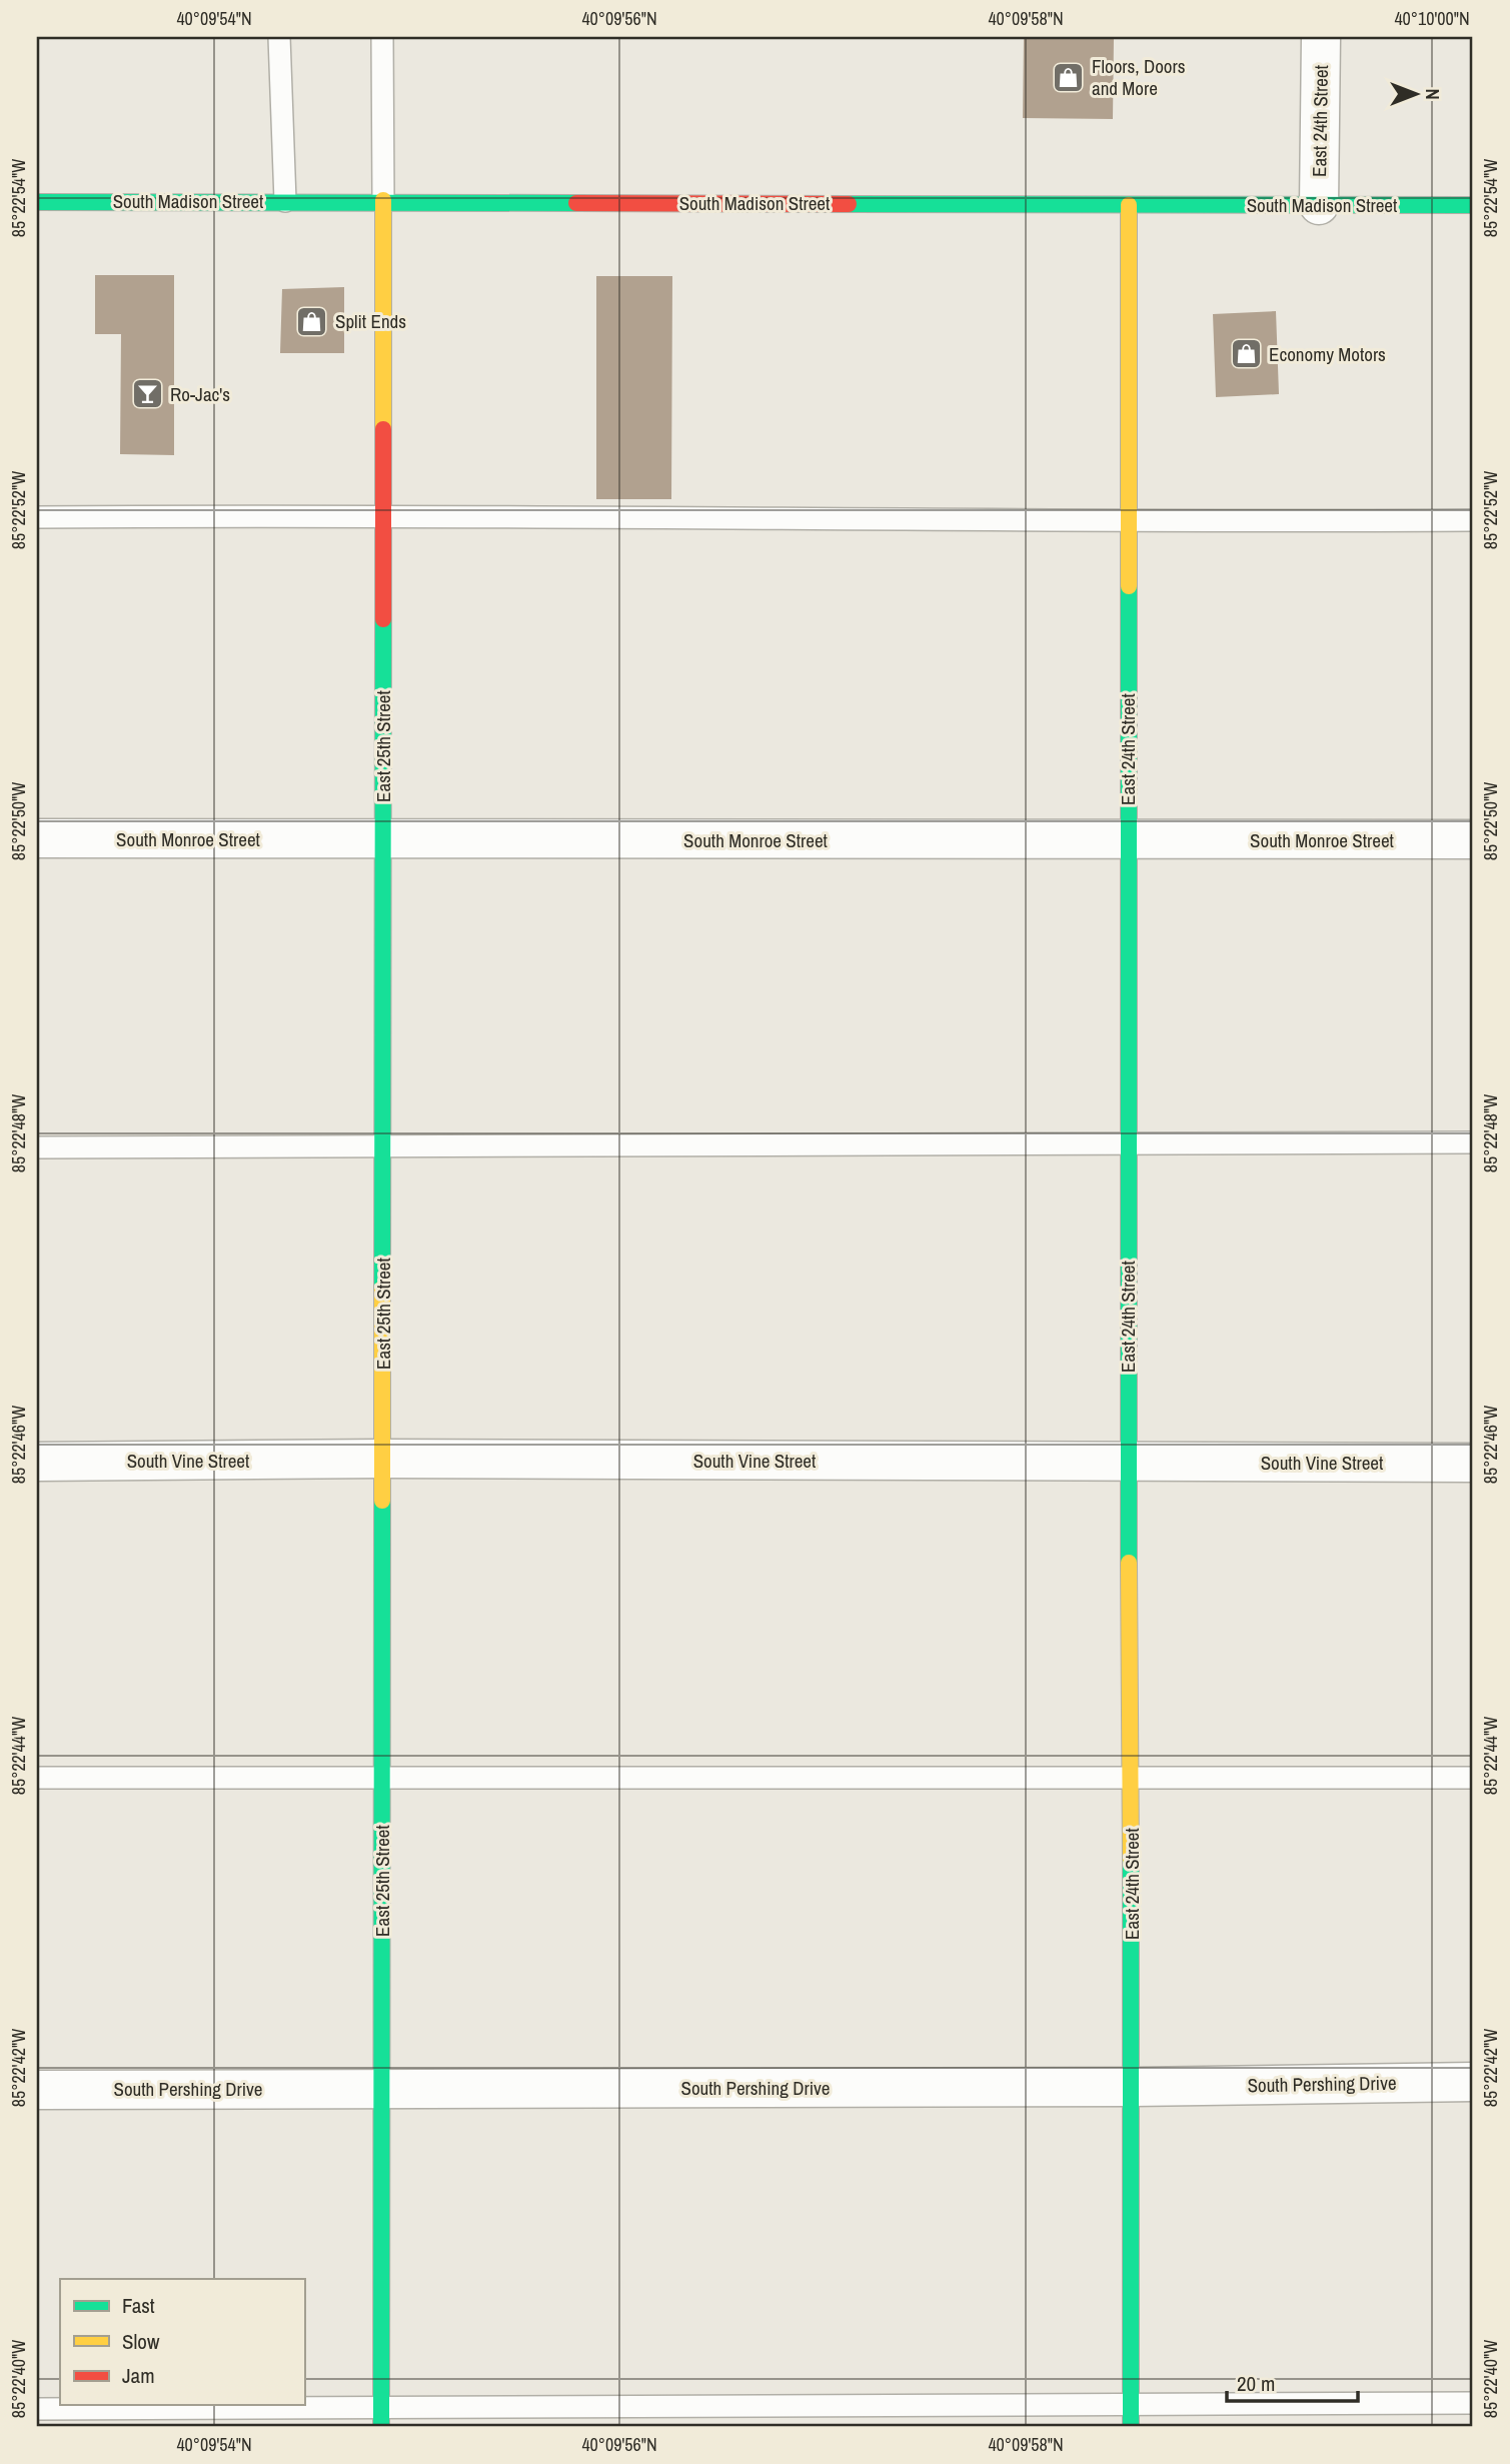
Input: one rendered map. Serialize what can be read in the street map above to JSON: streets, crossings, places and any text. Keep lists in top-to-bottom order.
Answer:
{
  "streets": {
    "street": [
      "East 24th Street",
      "South Madison Street",
      "East 25th Street",
      "South Monroe Street",
      "South Vine Street",
      "South Pershing Drive"
    ]
  },
  "crossings": [
    ["East 24th Street", "South Madison Street"],
    ["East 24th Street", "South Monroe Street"],
    ["East 24th Street", "South Vine Street"],
    ["East 24th Street", "South Pershing Drive"],
    ["South Madison Street", "East 25th Street"],
    ["East 25th Street", "South Monroe Street"],
    ["East 25th Street", "South Vine Street"],
    ["East 25th Street", "South Pershing Drive"]
  ],
  "places": {
    "shop": ["Floors, Doors and More", "Split Ends", "Economy Motors"],
    "bar": ["Ro-Jac's"]
  },
  "legend": ["Fast", "Slow", "Jam"],
  "scale_bar": "20 m",
  "north": "right",
  "coordinates": [
    "40°09'54\"N",
    "40°09'56\"N",
    "40°09'58\"N",
    "40°10'00\"N",
    "85°22'54\"W",
    "85°22'52\"W",
    "85°22'50\"W",
    "85°22'48\"W",
    "85°22'46\"W",
    "85°22'44\"W",
    "85°22'42\"W",
    "85°22'40\"W"
  ]
}
